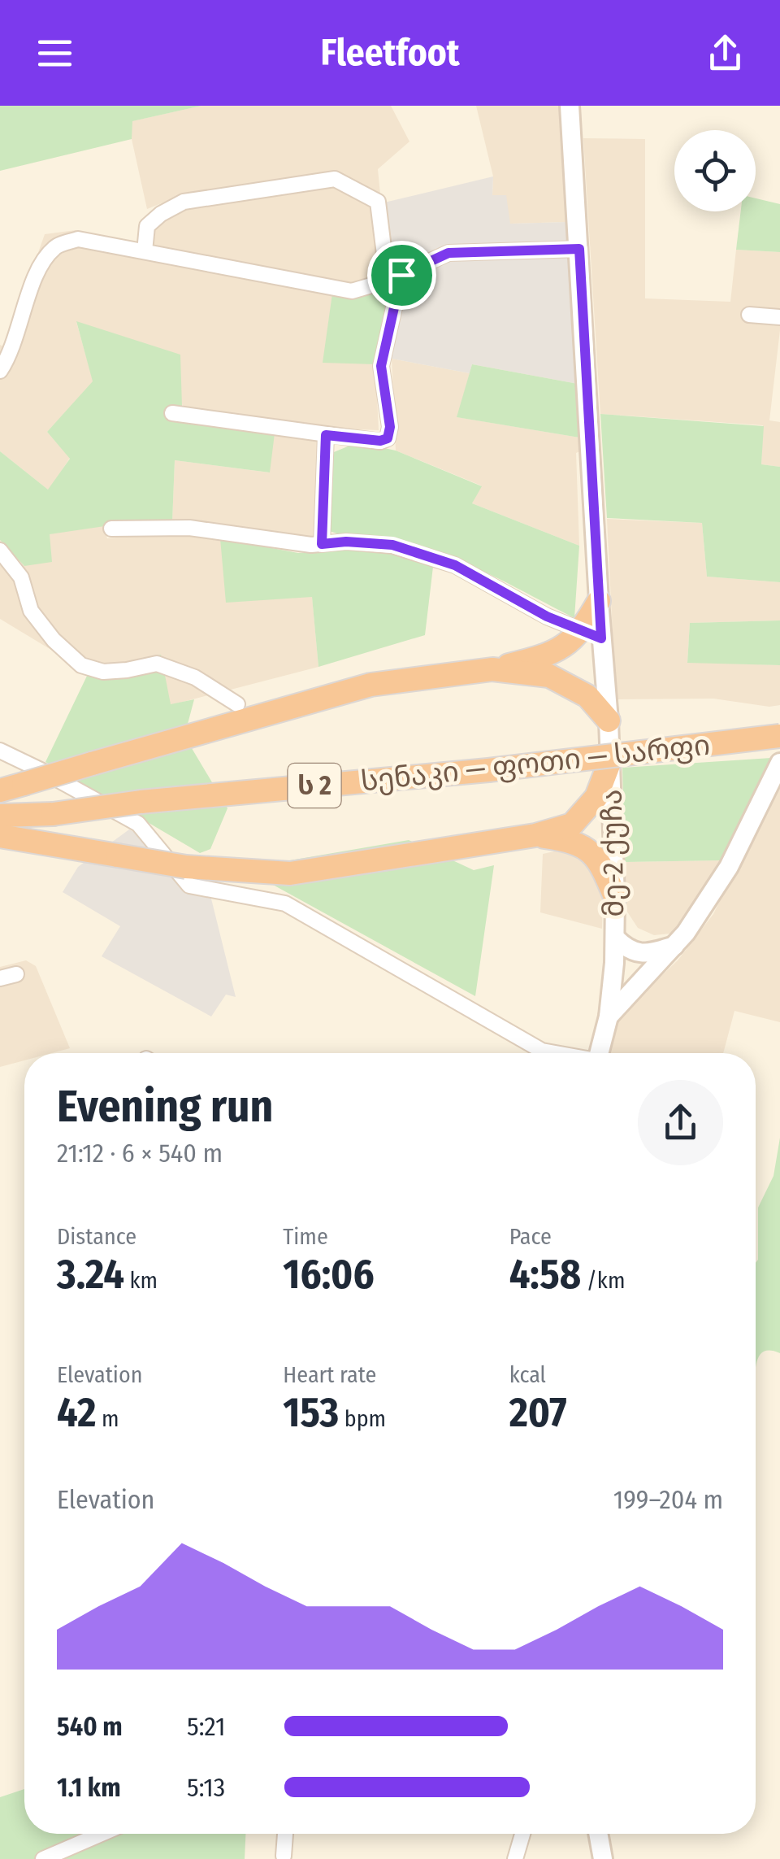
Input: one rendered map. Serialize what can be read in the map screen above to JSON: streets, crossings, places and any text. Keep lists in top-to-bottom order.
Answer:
{
  "streets": {
    "highway": ["სენაკი — ფოთი — სარფი", "ს 2"],
    "street": ["მე-2 ქუჩა"]
  },
  "page": {
    "header": "Fleetfoot",
    "heading": ["Evening run", "21:12 · 6 × 540 m"],
    "stats": [
      ["Distance", "3.24 km"],
      ["Time", "16:06"],
      ["Pace", "4:58 /km"],
      ["Elevation", "42 m"],
      ["Heart rate", "153 bpm"],
      ["kcal", "207"]
    ],
    "chart": ["Elevation", "199–204 m"],
    "list": [
      {
        "name": "540 m",
        "note": "5:21"
      },
      {
        "name": "1.1 km",
        "note": "5:13"
      }
    ]
  }
}
